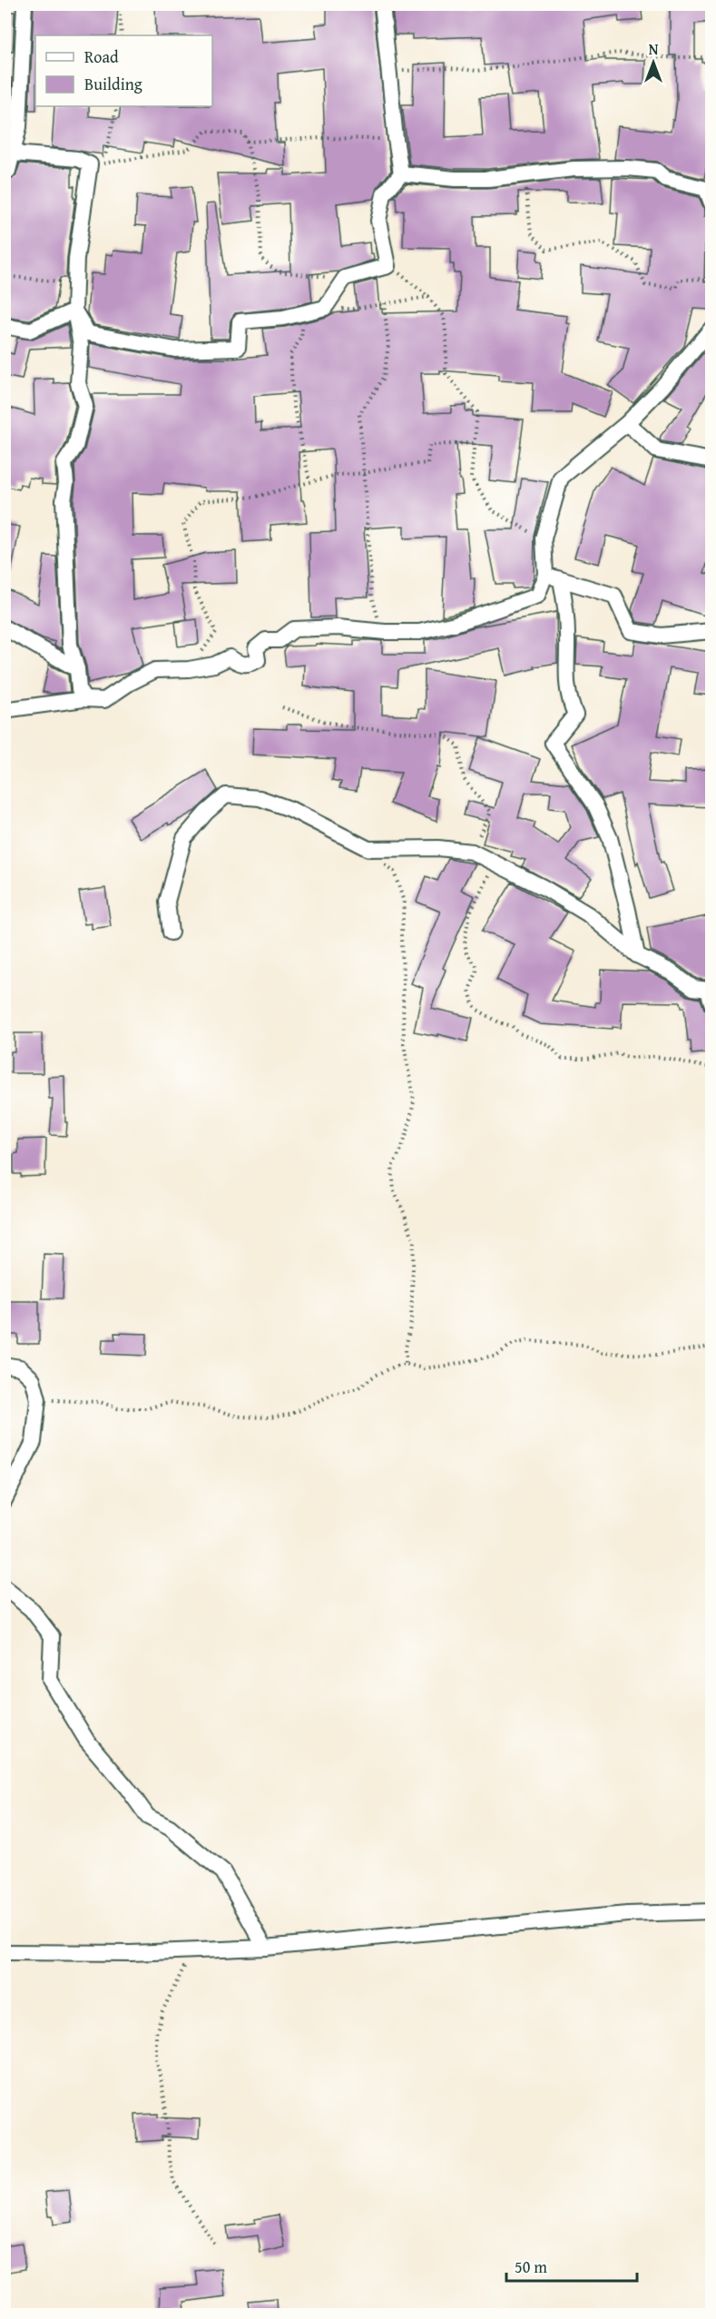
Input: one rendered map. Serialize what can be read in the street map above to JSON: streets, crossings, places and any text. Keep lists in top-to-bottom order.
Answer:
{
  "legend": ["Road", "Building"],
  "scale_bar": "50 m",
  "north": "top"
}
